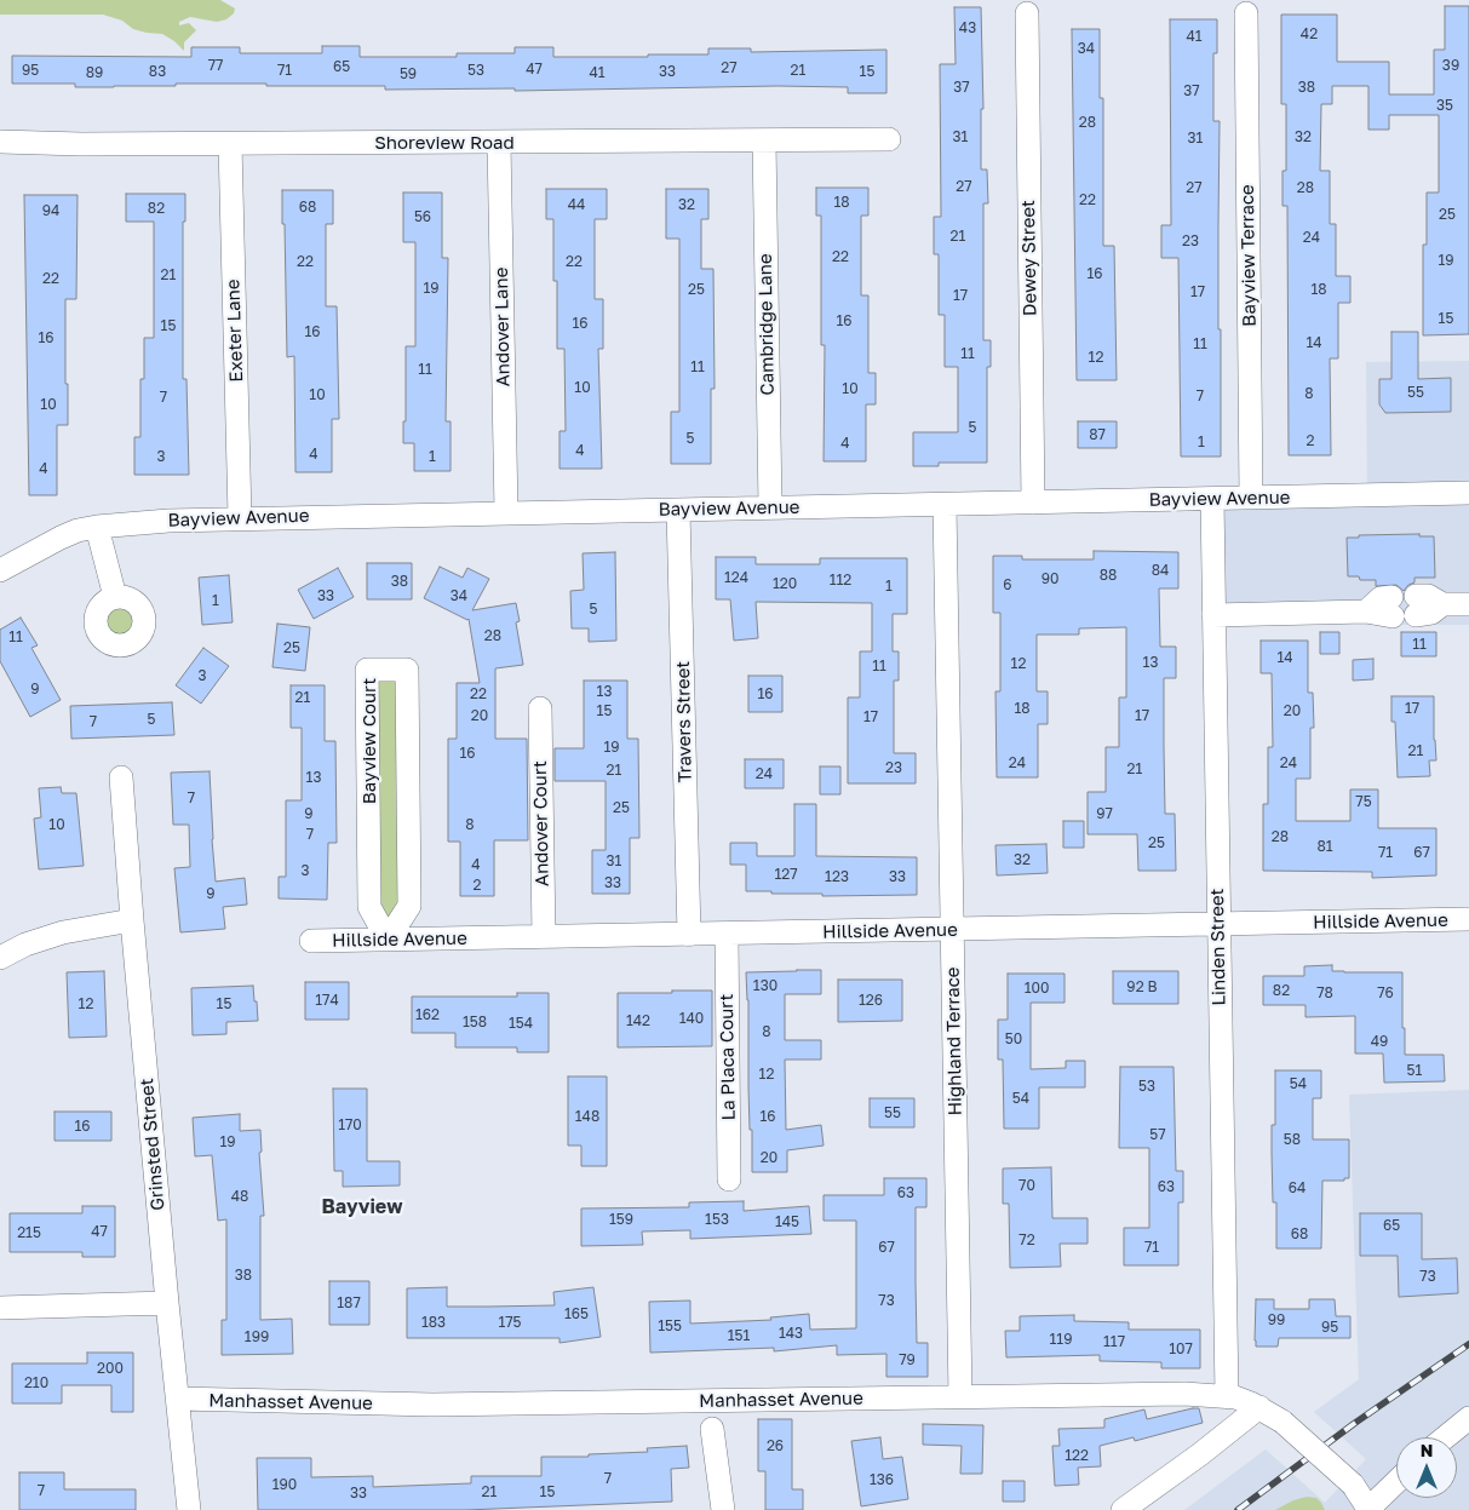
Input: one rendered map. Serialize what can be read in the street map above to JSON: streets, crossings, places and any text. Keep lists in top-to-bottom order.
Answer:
{
  "streets": {
    "street": [
      "Shoreview Road",
      "Bayview Terrace",
      "Dewey Street",
      "Cambridge Lane",
      "Andover Lane",
      "Exeter Lane",
      "Bayview Avenue",
      "Travers Street",
      "Bayview Court",
      "Andover Court",
      "Hillside Avenue",
      "Linden Street",
      "Highland Terrace",
      "La Placa Court",
      "Grinsted Street",
      "Manhasset Avenue"
    ]
  },
  "crossings": [
    ["Shoreview Road", "Cambridge Lane"],
    ["Shoreview Road", "Andover Lane"],
    ["Shoreview Road", "Exeter Lane"],
    ["Bayview Terrace", "Bayview Avenue"],
    ["Dewey Street", "Bayview Avenue"],
    ["Cambridge Lane", "Bayview Avenue"],
    ["Andover Lane", "Bayview Avenue"],
    ["Exeter Lane", "Bayview Avenue"],
    ["Bayview Avenue", "Travers Street"],
    ["Bayview Avenue", "Linden Street"],
    ["Bayview Avenue", "Highland Terrace"],
    ["Travers Street", "Hillside Avenue"],
    ["Bayview Court", "Hillside Avenue"],
    ["Andover Court", "Hillside Avenue"],
    ["Hillside Avenue", "Linden Street"],
    ["Hillside Avenue", "Highland Terrace"],
    ["Hillside Avenue", "La Placa Court"],
    ["Linden Street", "Manhasset Avenue"],
    ["Highland Terrace", "Manhasset Avenue"],
    ["Grinsted Street", "Manhasset Avenue"]
  ],
  "districts": ["Bayview"],
  "house_numbers": [
    "43",
    "42",
    "41",
    "34",
    "77",
    "39",
    "65",
    "27",
    "47",
    "95",
    "71",
    "53",
    "21",
    "83",
    "33",
    "15",
    "89",
    "41",
    "59",
    "37",
    "38",
    "37",
    "35",
    "28",
    "31",
    "32",
    "31",
    "27",
    "27",
    "28",
    "22",
    "18",
    "44",
    "32",
    "68",
    "82",
    "94",
    "25",
    "56",
    "21",
    "24",
    "23",
    "22",
    "19",
    "22",
    "22",
    "16",
    "21",
    "22",
    "19",
    "25",
    "18",
    "17",
    "17",
    "15",
    "16",
    "16",
    "15",
    "16",
    "16",
    "14",
    "11",
    "11",
    "12",
    "11",
    "11",
    "10",
    "10",
    "55",
    "8",
    "10",
    "7",
    "7",
    "10",
    "5",
    "87",
    "5",
    "2",
    "1",
    "4",
    "4",
    "4",
    "3",
    "1",
    "4",
    "84",
    "88",
    "124",
    "90",
    "112",
    "38",
    "120",
    "6",
    "1",
    "33",
    "34",
    "1",
    "5",
    "28",
    "11",
    "11",
    "25",
    "14",
    "13",
    "12",
    "11",
    "3",
    "9",
    "13",
    "22",
    "16",
    "21",
    "18",
    "17",
    "15",
    "20",
    "20",
    "17",
    "17",
    "5",
    "7",
    "19",
    "21",
    "16",
    "24",
    "24",
    "23",
    "21",
    "21",
    "24",
    "13",
    "7",
    "75",
    "25",
    "9",
    "97",
    "10",
    "8",
    "7",
    "28",
    "25",
    "81",
    "71",
    "67",
    "32",
    "31",
    "4",
    "3",
    "127",
    "123",
    "33",
    "33",
    "2",
    "9",
    "130",
    "92 B",
    "100",
    "82",
    "78",
    "76",
    "174",
    "126",
    "12",
    "15",
    "162",
    "140",
    "142",
    "158",
    "154",
    "8",
    "50",
    "49",
    "51",
    "12",
    "54",
    "53",
    "54",
    "55",
    "148",
    "16",
    "170",
    "16",
    "57",
    "58",
    "19",
    "20",
    "70",
    "63",
    "64",
    "63",
    "48",
    "159",
    "153",
    "145",
    "65",
    "47",
    "215",
    "68",
    "72",
    "67",
    "71",
    "38",
    "73",
    "73",
    "187",
    "165",
    "99",
    "183",
    "175",
    "155",
    "95",
    "143",
    "151",
    "199",
    "119",
    "117",
    "107",
    "79",
    "200",
    "210",
    "26",
    "122",
    "7",
    "136",
    "190",
    "7",
    "21",
    "15",
    "33"
  ],
  "north": "top"
}
